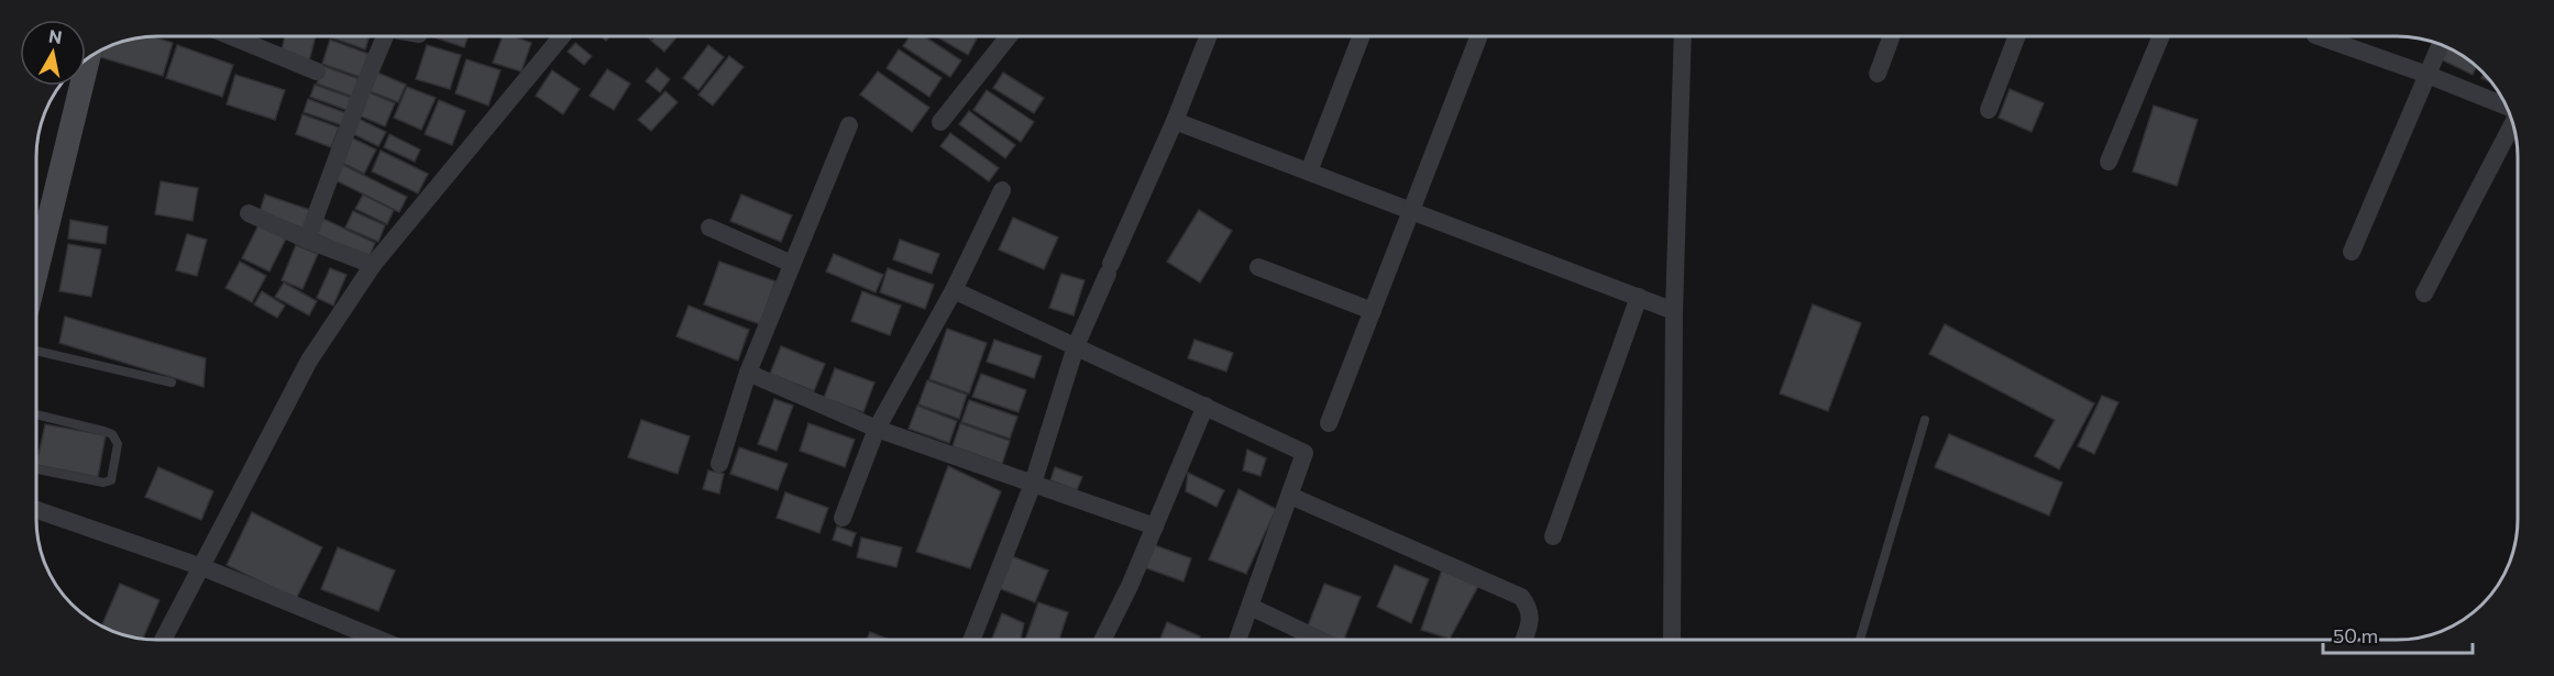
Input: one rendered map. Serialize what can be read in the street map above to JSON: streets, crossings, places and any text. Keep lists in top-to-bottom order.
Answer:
{
  "scale_bar": "50 m",
  "north": "top"
}
